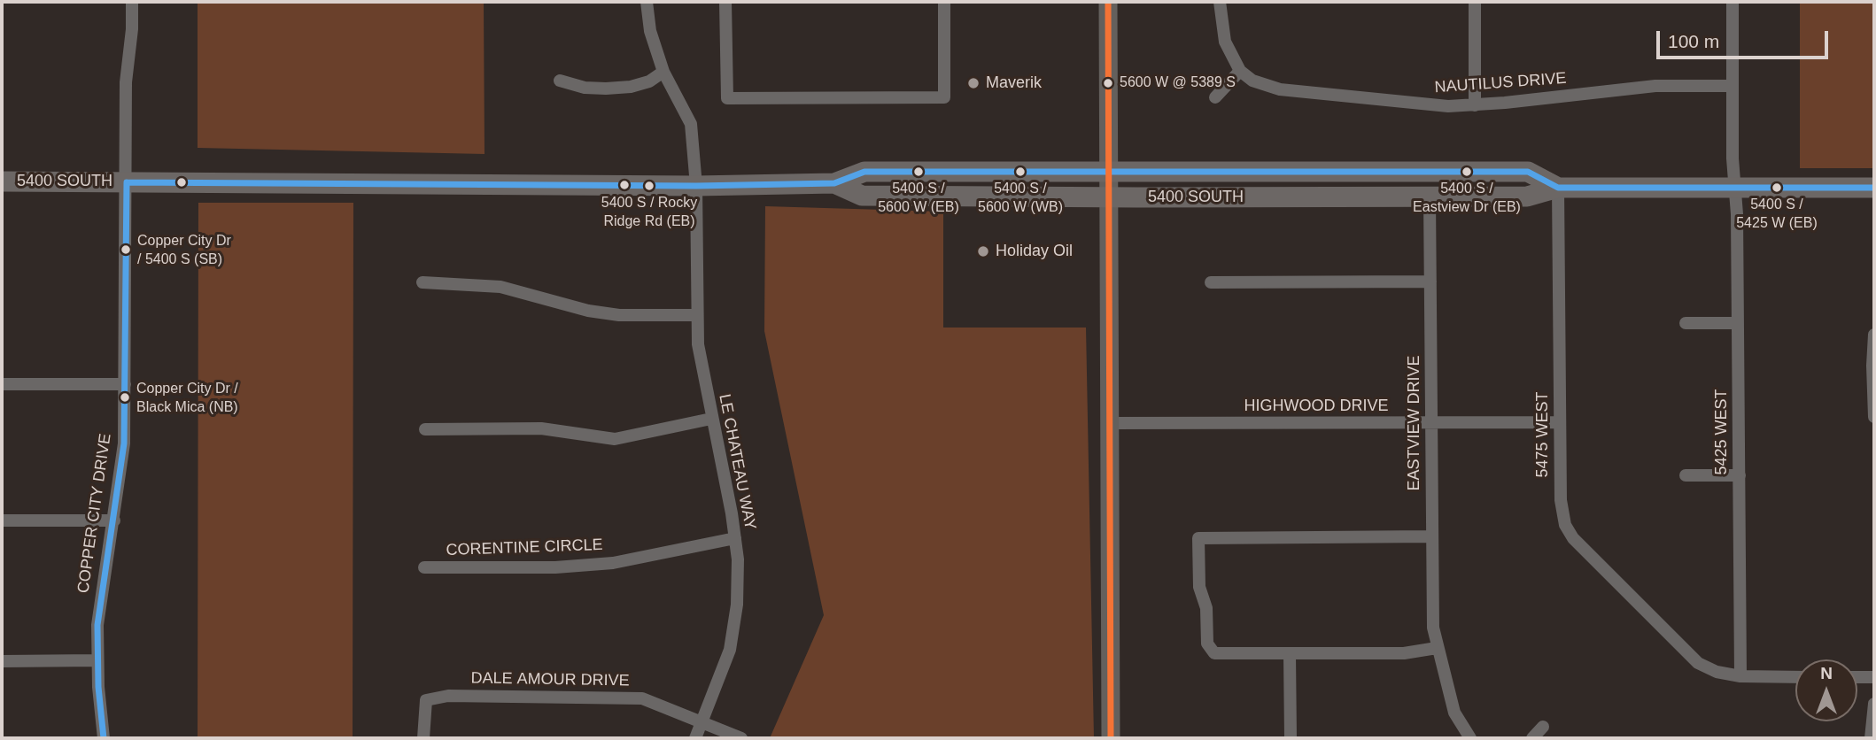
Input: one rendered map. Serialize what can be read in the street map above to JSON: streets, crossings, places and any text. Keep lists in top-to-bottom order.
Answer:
{
  "streets": {
    "main road": ["5400 SOUTH"],
    "street": [
      "NAUTILUS DRIVE",
      "HIGHWOOD DRIVE",
      "EASTVIEW DRIVE",
      "5425 WEST",
      "5475 WEST",
      "LE CHATEAU WAY",
      "COPPER CITY DRIVE",
      "CORENTINE CIRCLE",
      "DALE AMOUR DRIVE"
    ]
  },
  "crossings": [
    ["NAUTILUS DRIVE", "5425 WEST"],
    ["5400 SOUTH", "EASTVIEW DRIVE"],
    ["5400 SOUTH", "5425 WEST"],
    ["5400 SOUTH", "5475 WEST"],
    ["5400 SOUTH", "LE CHATEAU WAY"],
    ["5400 SOUTH", "COPPER CITY DRIVE"],
    ["HIGHWOOD DRIVE", "EASTVIEW DRIVE"],
    ["HIGHWOOD DRIVE", "5475 WEST"],
    ["5425 WEST", "5475 WEST"],
    ["LE CHATEAU WAY", "CORENTINE CIRCLE"],
    ["LE CHATEAU WAY", "DALE AMOUR DRIVE"]
  ],
  "places": [
    "Maverik",
    "5600 W @ 5389 S",
    "5400 S / 5600 W (EB)",
    "5400 S / 5600 W (WB)",
    "5400 S / Eastview Dr (EB)",
    "5400 S / Rocky Ridge Rd (EB)",
    "5400 S / 5425 W (EB)",
    "Copper City Dr / 5400 S (SB)",
    "Holiday Oil",
    "Copper City Dr / Black Mica (NB)"
  ],
  "scale_bar": "100 m",
  "north": "top"
}
